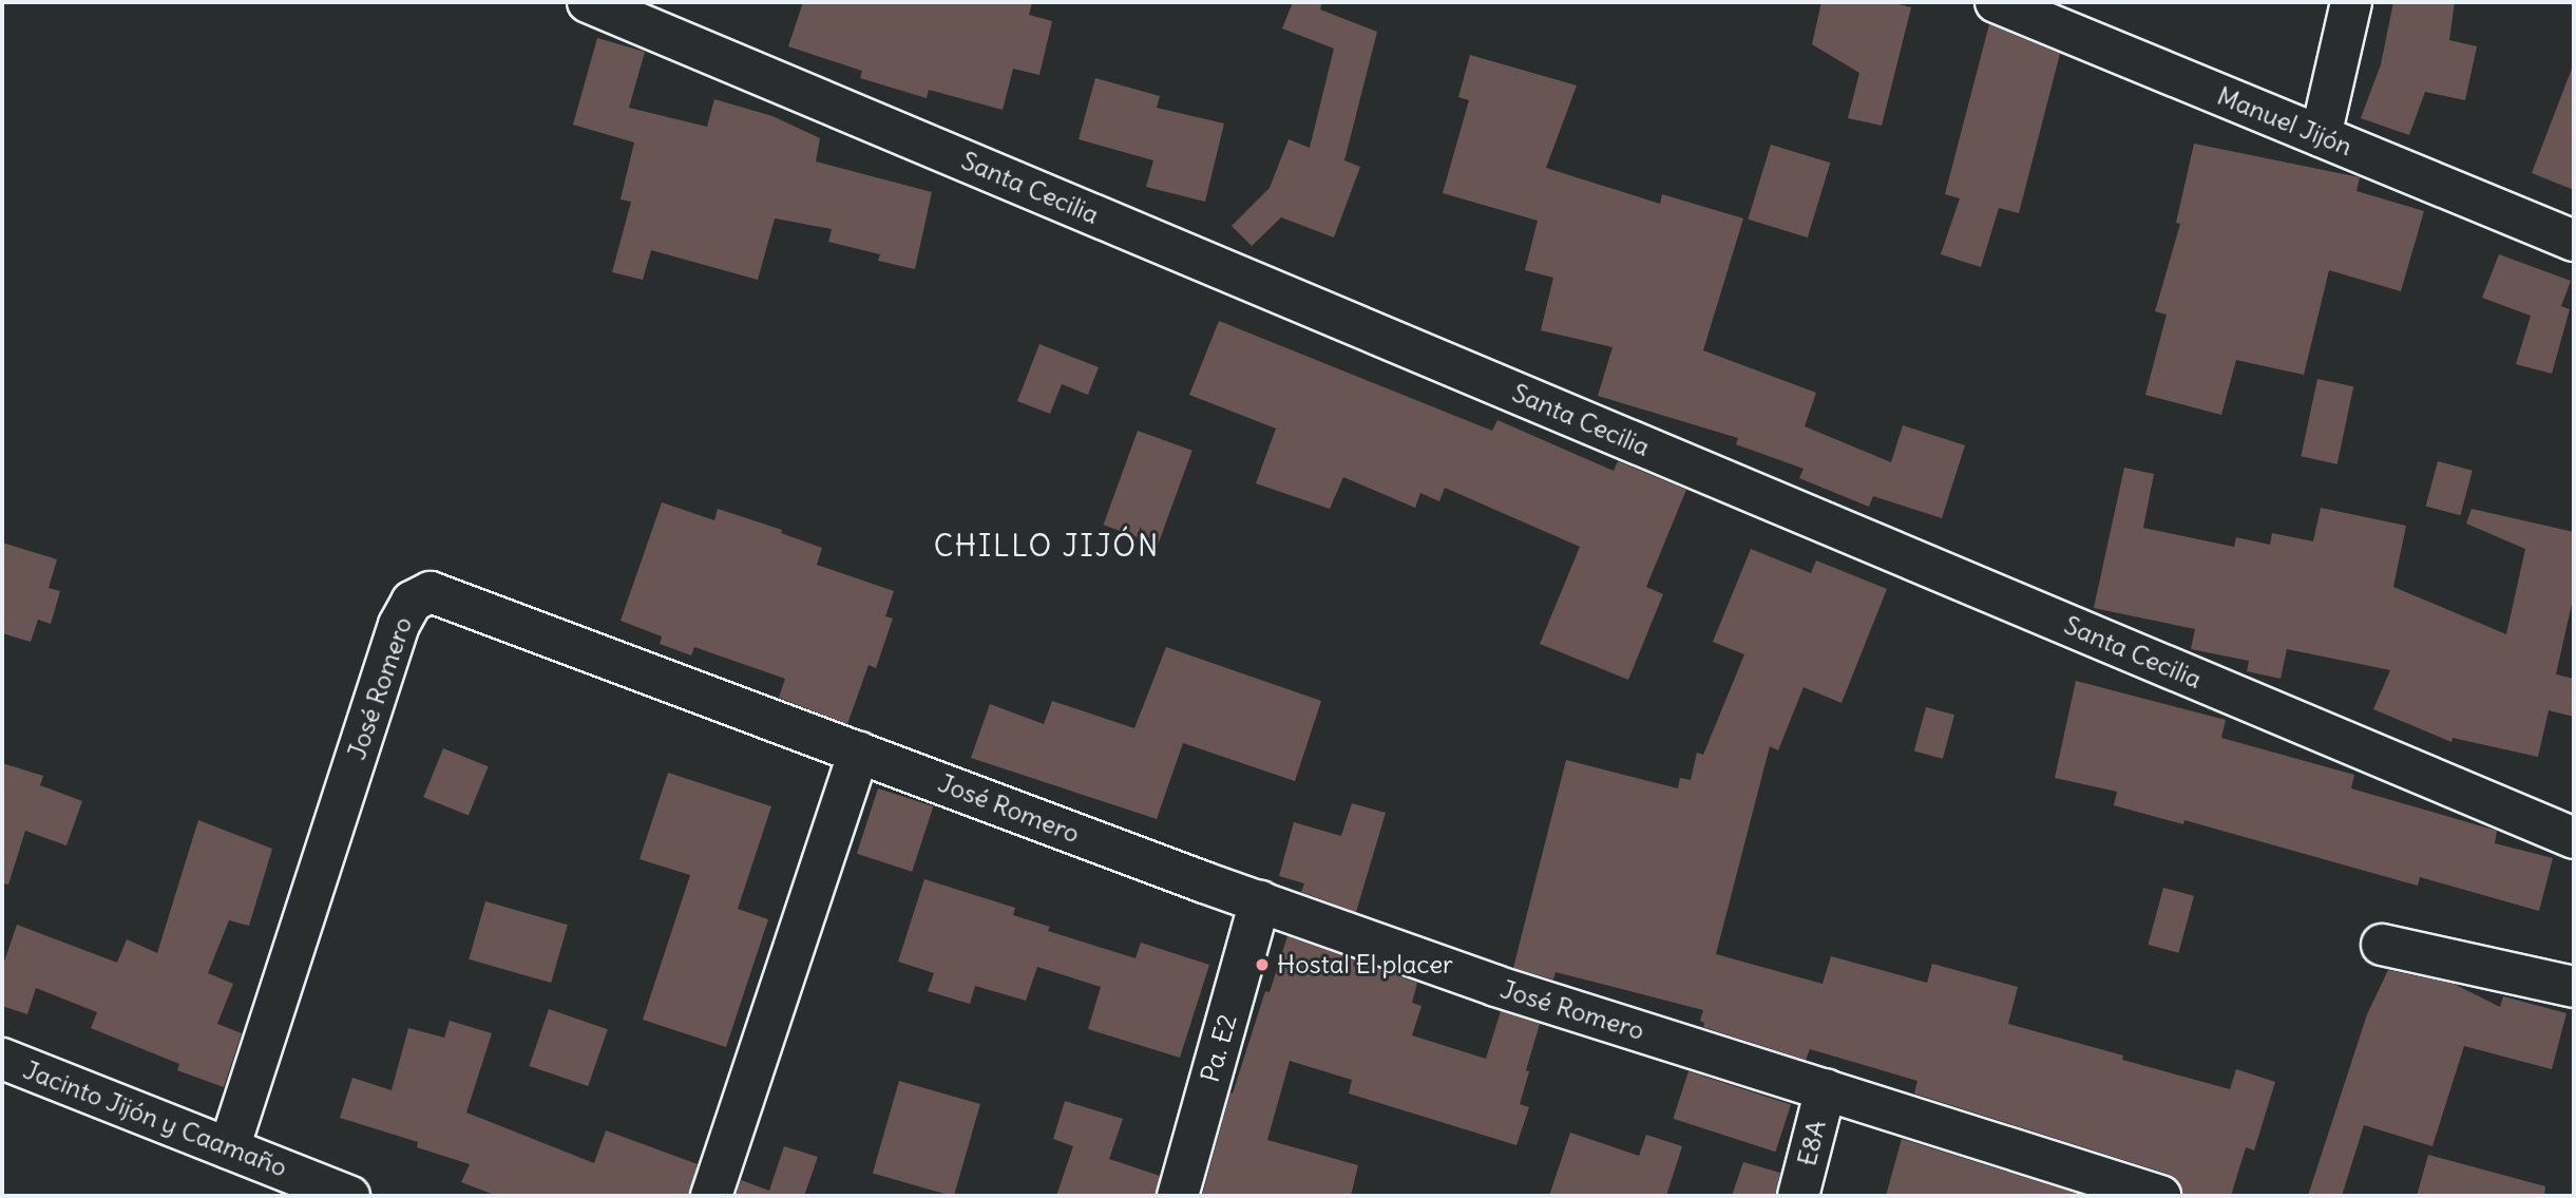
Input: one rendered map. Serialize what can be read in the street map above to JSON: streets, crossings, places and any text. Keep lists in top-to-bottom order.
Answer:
{
  "streets": {
    "street": [
      "Manuel Jijón",
      "Santa Cecilia",
      "José Romero",
      "Pa. E2",
      "Jacinto Jijón y Caamaño",
      "E8A"
    ]
  },
  "crossings": [
    ["José Romero", "Pa. E2"],
    ["José Romero", "Jacinto Jijón y Caamaño"],
    ["José Romero", "E8A"]
  ],
  "districts": ["CHILLO JIJÓN"],
  "places": ["Hostal El placer"]
}
